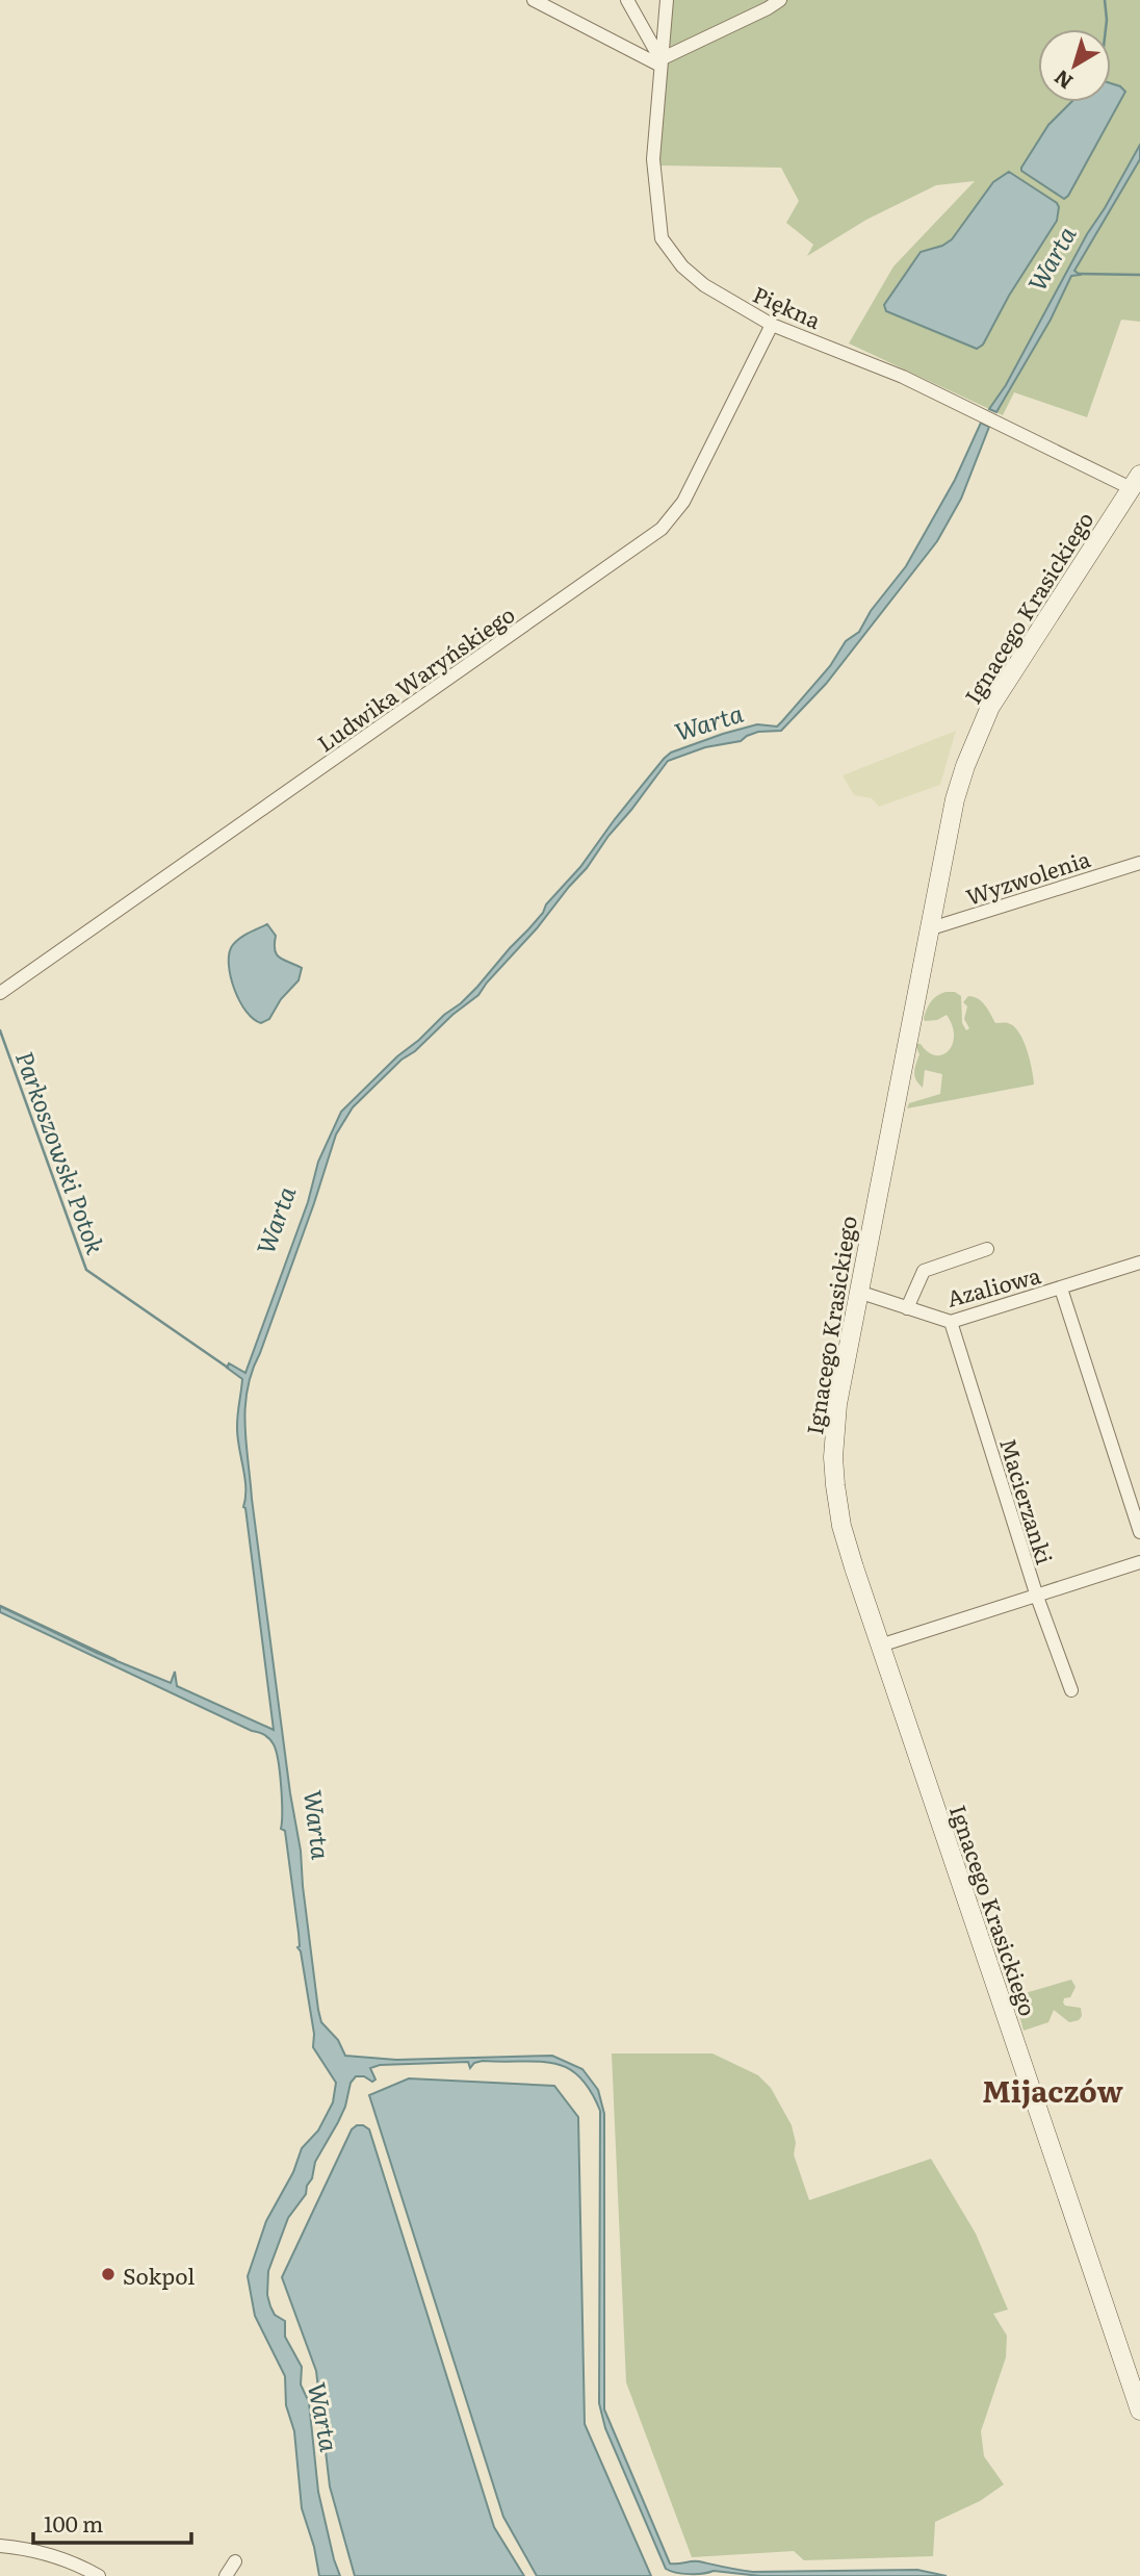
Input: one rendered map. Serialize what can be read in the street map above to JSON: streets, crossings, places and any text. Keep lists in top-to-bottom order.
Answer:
{
  "streets": {
    "street": [
      "Piękna",
      "Ignacego Krasickiego",
      "Ludwika Waryńskiego",
      "Wyzwolenia",
      "Azaliowa",
      "Macierzanki"
    ]
  },
  "crossings": [
    ["Piękna", "Ignacego Krasickiego"],
    ["Piękna", "Ludwika Waryńskiego"],
    ["Ignacego Krasickiego", "Wyzwolenia"],
    ["Ignacego Krasickiego", "Azaliowa"],
    ["Azaliowa", "Macierzanki"]
  ],
  "districts": ["Mijaczów"],
  "water": ["Warta", "Parkoszowski Potok"],
  "places": ["Sokpol"],
  "scale_bar": "100 m",
  "north": "bottom left"
}
